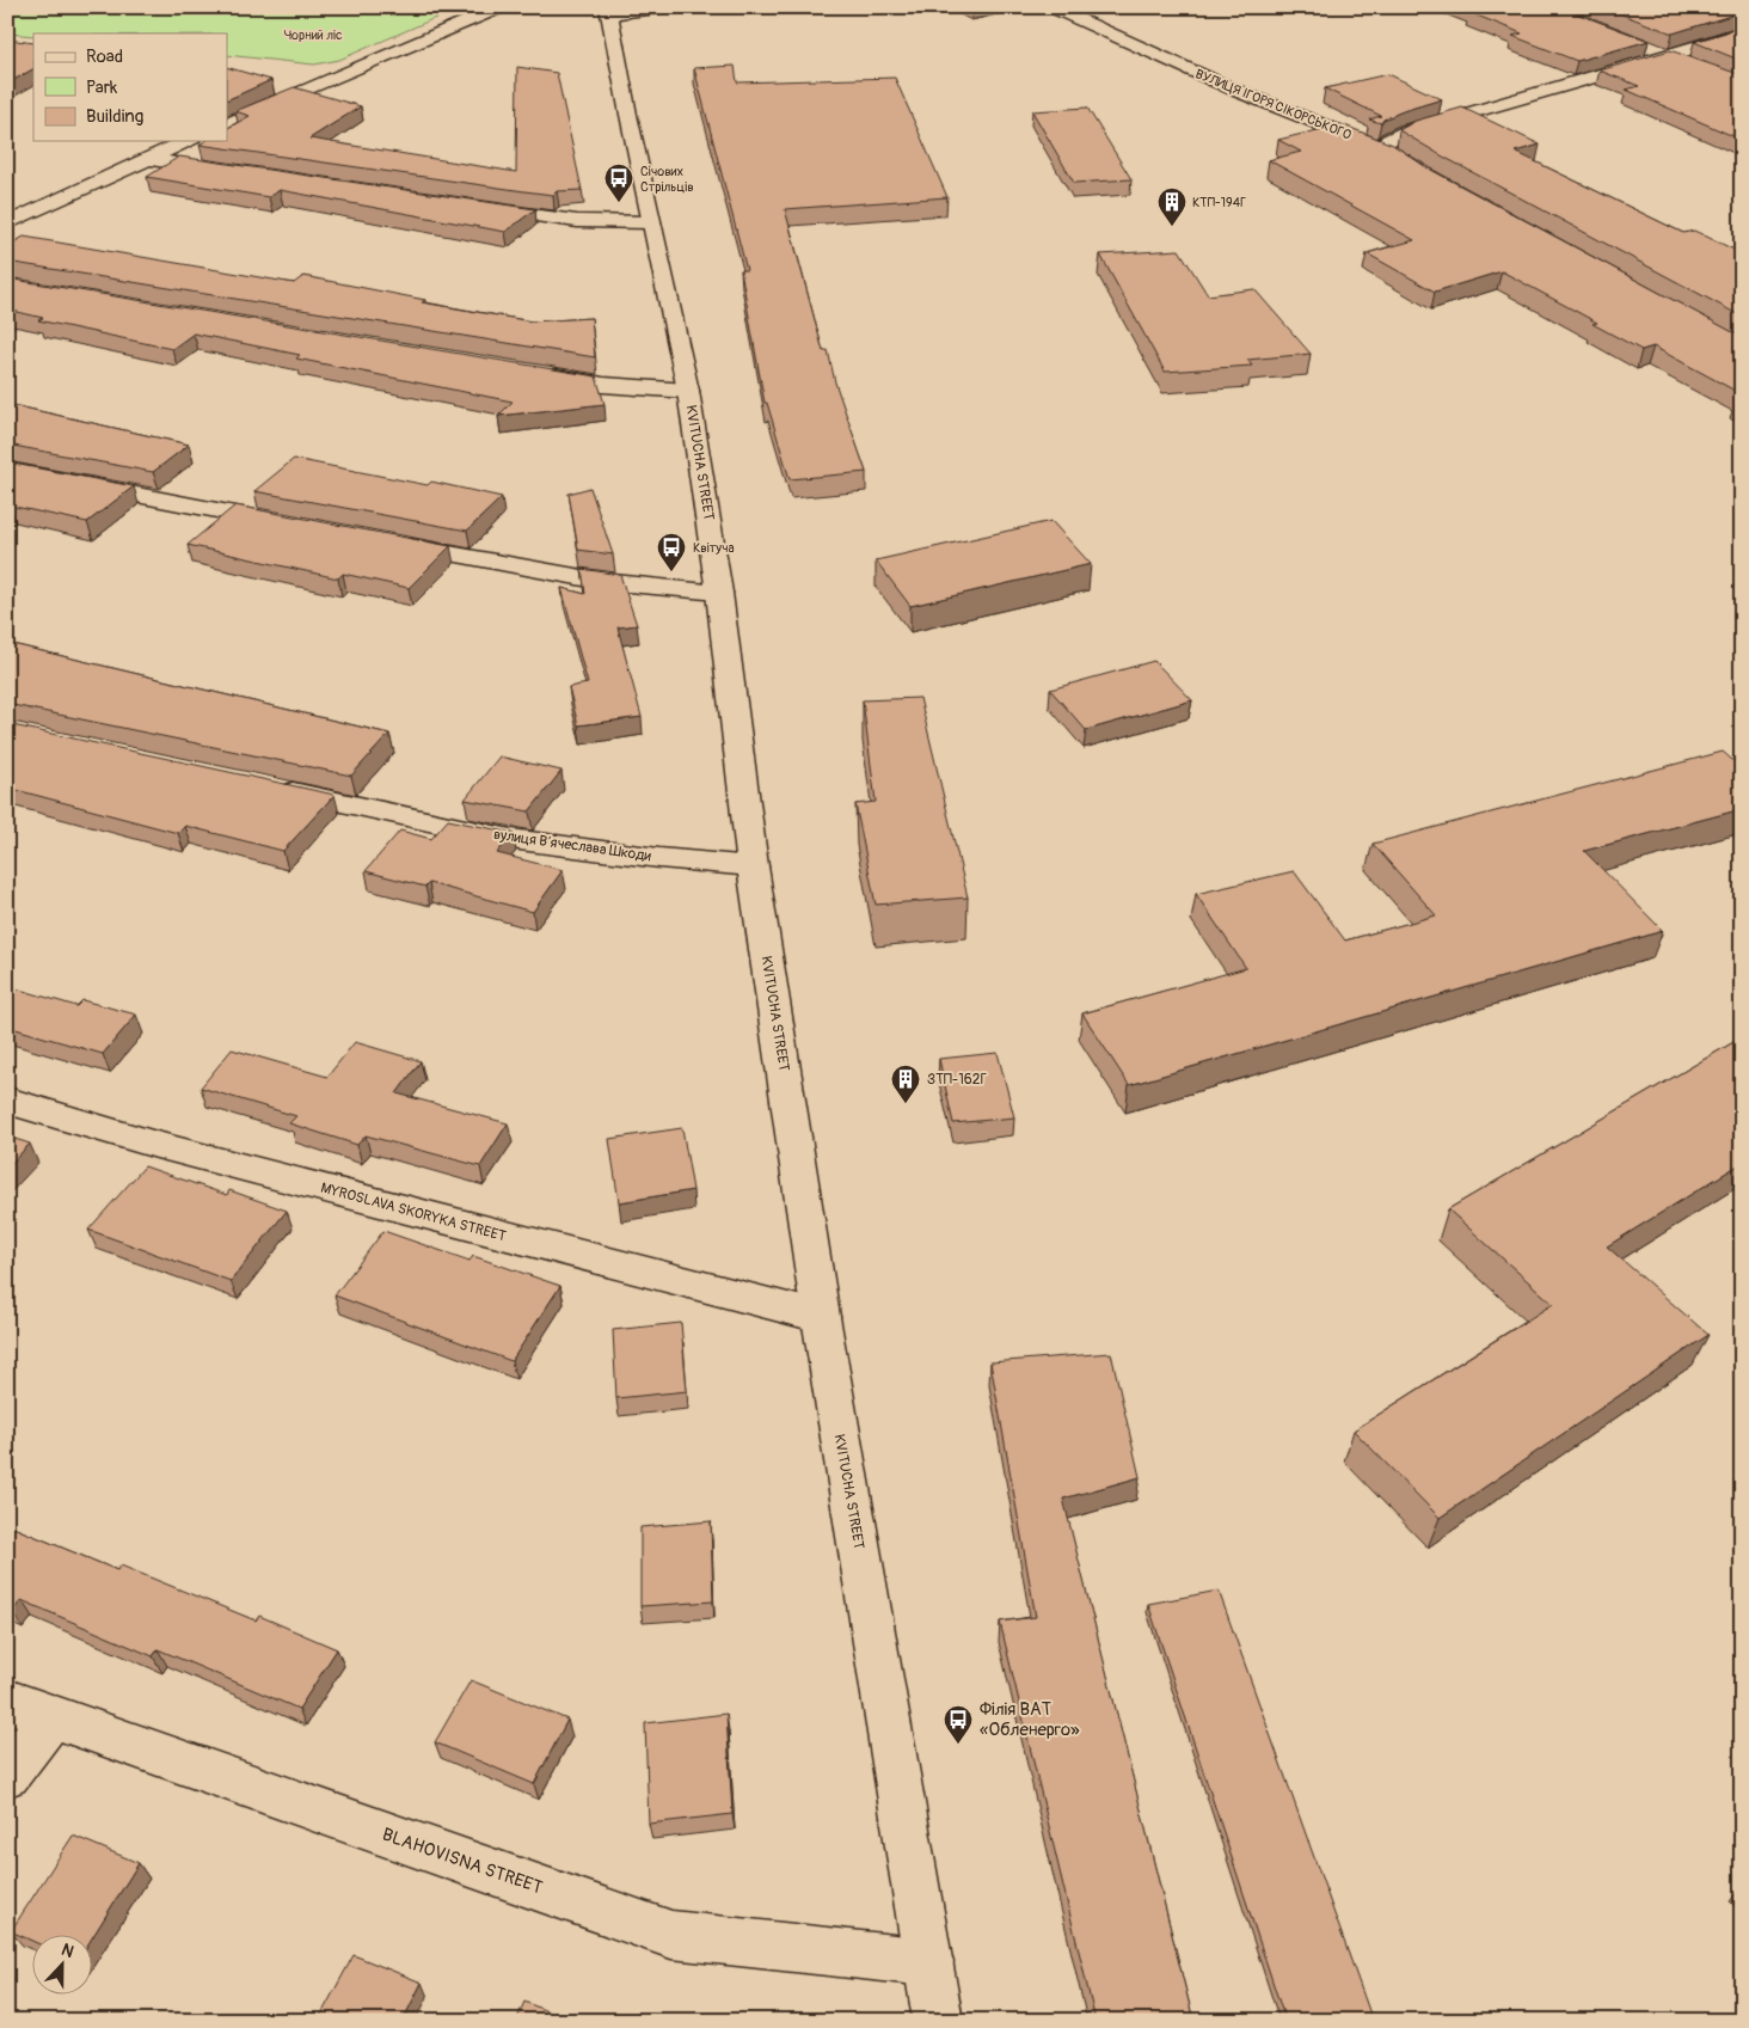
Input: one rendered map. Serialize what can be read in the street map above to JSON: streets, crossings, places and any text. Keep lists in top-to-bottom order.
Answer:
{
  "streets": {
    "street": [
      "ВУЛИЦЯ ІГОРЯ СІКОРСЬКОГО",
      "KVITUCHA STREET",
      "вулиця Вʼячеслава Шкоди",
      "MYROSLAVA SKORYKA STREET",
      "BLAHOVISNA STREET"
    ]
  },
  "crossings": [
    ["KVITUCHA STREET", "вулиця Вʼячеслава Шкоди"],
    ["KVITUCHA STREET", "MYROSLAVA SKORYKA STREET"],
    ["KVITUCHA STREET", "BLAHOVISNA STREET"]
  ],
  "parks": ["Чорний ліс"],
  "places": {
    "bus stop": ["Січових Стрільців", "Квітуча", "Філія ВАТ «Обленерго»"],
    "building": ["КТП-194Г", "ЗТП-162Г"]
  },
  "legend": ["Road", "Park", "Building"],
  "north": "top"
}
